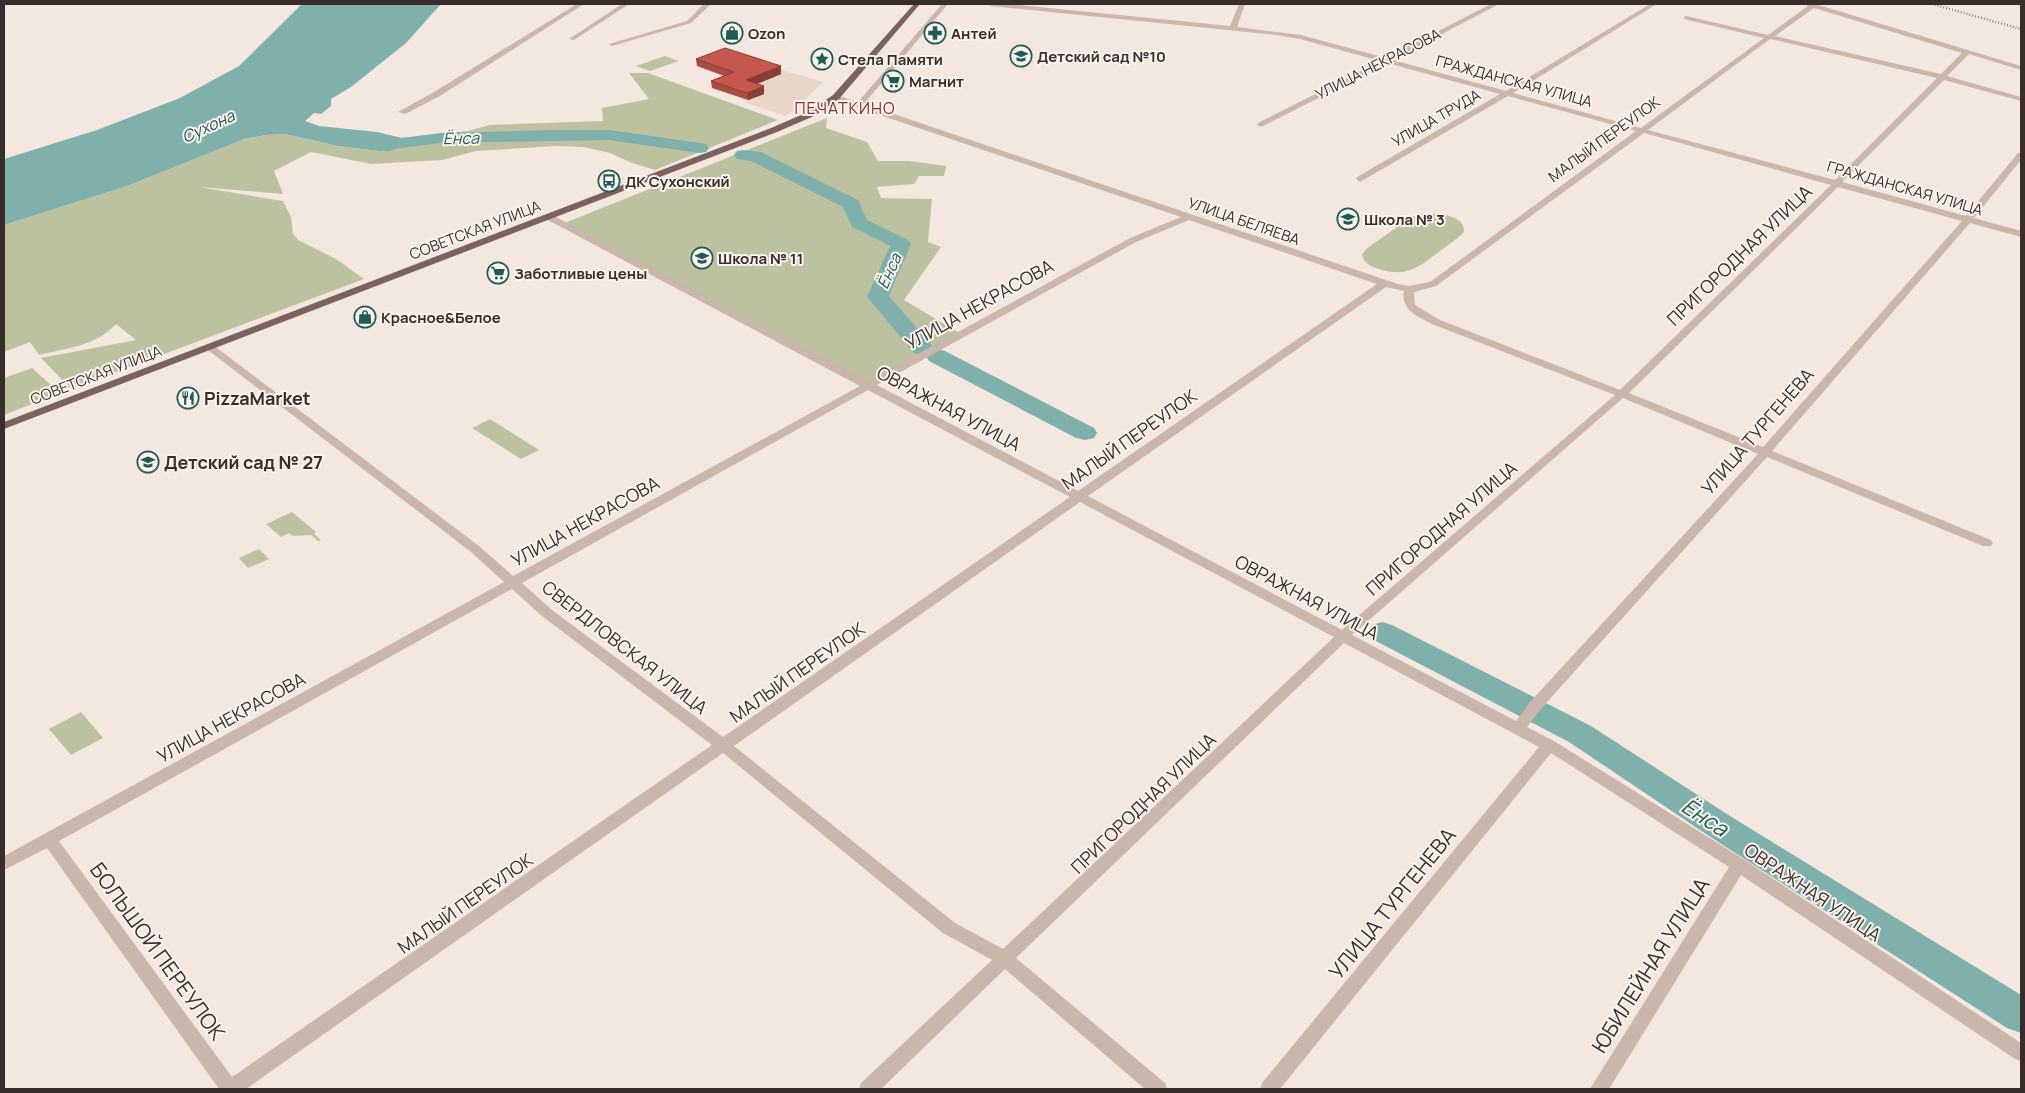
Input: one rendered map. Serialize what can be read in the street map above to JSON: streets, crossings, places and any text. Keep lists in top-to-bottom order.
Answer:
{
  "streets": {
    "main road": ["СОВЕТСКАЯ УЛИЦА"],
    "street": [
      "УЛИЦА НЕКРАСОВА",
      "ГРАЖДАНСКАЯ УЛИЦА",
      "УЛИЦА ТРУДА",
      "МАЛЫЙ ПЕРЕУЛОК",
      "УЛИЦА БЕЛЯЕВА",
      "ПРИГОРОДНАЯ УЛИЦА",
      "ОВРАЖНАЯ УЛИЦА",
      "УЛИЦА ТУРГЕНЕВА",
      "СВЕРДЛОВСКАЯ УЛИЦА",
      "БОЛЬШОЙ ПЕРЕУЛОК",
      "ЮБИЛЕЙНАЯ УЛИЦА"
    ]
  },
  "crossings": [
    ["УЛИЦА НЕКРАСОВА", "ГРАЖДАНСКАЯ УЛИЦА"],
    ["УЛИЦА НЕКРАСОВА", "УЛИЦА БЕЛЯЕВА"],
    ["УЛИЦА НЕКРАСОВА", "ОВРАЖНАЯ УЛИЦА"],
    ["УЛИЦА НЕКРАСОВА", "СВЕРДЛОВСКАЯ УЛИЦА"],
    ["УЛИЦА НЕКРАСОВА", "БОЛЬШОЙ ПЕРЕУЛОК"],
    ["ГРАЖДАНСКАЯ УЛИЦА", "УЛИЦА ТРУДА"],
    ["ГРАЖДАНСКАЯ УЛИЦА", "МАЛЫЙ ПЕРЕУЛОК"],
    ["ГРАЖДАНСКАЯ УЛИЦА", "ПРИГОРОДНАЯ УЛИЦА"],
    ["ГРАЖДАНСКАЯ УЛИЦА", "УЛИЦА ТУРГЕНЕВА"],
    ["МАЛЫЙ ПЕРЕУЛОК", "УЛИЦА БЕЛЯЕВА"],
    ["МАЛЫЙ ПЕРЕУЛОК", "ОВРАЖНАЯ УЛИЦА"],
    ["МАЛЫЙ ПЕРЕУЛОК", "СВЕРДЛОВСКАЯ УЛИЦА"],
    ["МАЛЫЙ ПЕРЕУЛОК", "БОЛЬШОЙ ПЕРЕУЛОК"],
    ["УЛИЦА БЕЛЯЕВА", "СОВЕТСКАЯ УЛИЦА"],
    ["СОВЕТСКАЯ УЛИЦА", "ОВРАЖНАЯ УЛИЦА"],
    ["СОВЕТСКАЯ УЛИЦА", "СВЕРДЛОВСКАЯ УЛИЦА"],
    ["ПРИГОРОДНАЯ УЛИЦА", "ОВРАЖНАЯ УЛИЦА"],
    ["ПРИГОРОДНАЯ УЛИЦА", "СВЕРДЛОВСКАЯ УЛИЦА"],
    ["ОВРАЖНАЯ УЛИЦА", "УЛИЦА ТУРГЕНЕВА"],
    ["ОВРАЖНАЯ УЛИЦА", "ЮБИЛЕЙНАЯ УЛИЦА"]
  ],
  "districts": ["ПЕЧАТКИНО"],
  "water": ["Сухона", "Ёнса"],
  "places": {
    "shop": ["Ozon", "Красное&Белое"],
    "pharmacy": ["Антей"],
    "school or university": [
      "Детский сад №10",
      "Школа № 3",
      "Школа № 11",
      "Детский сад № 27"
    ],
    "place": ["Стела Памяти"],
    "supermarket": ["Магнит", "Заботливые цены"],
    "bus stop": ["ДК Сухонский"],
    "restaurant": ["PizzaMarket"]
  }
}
